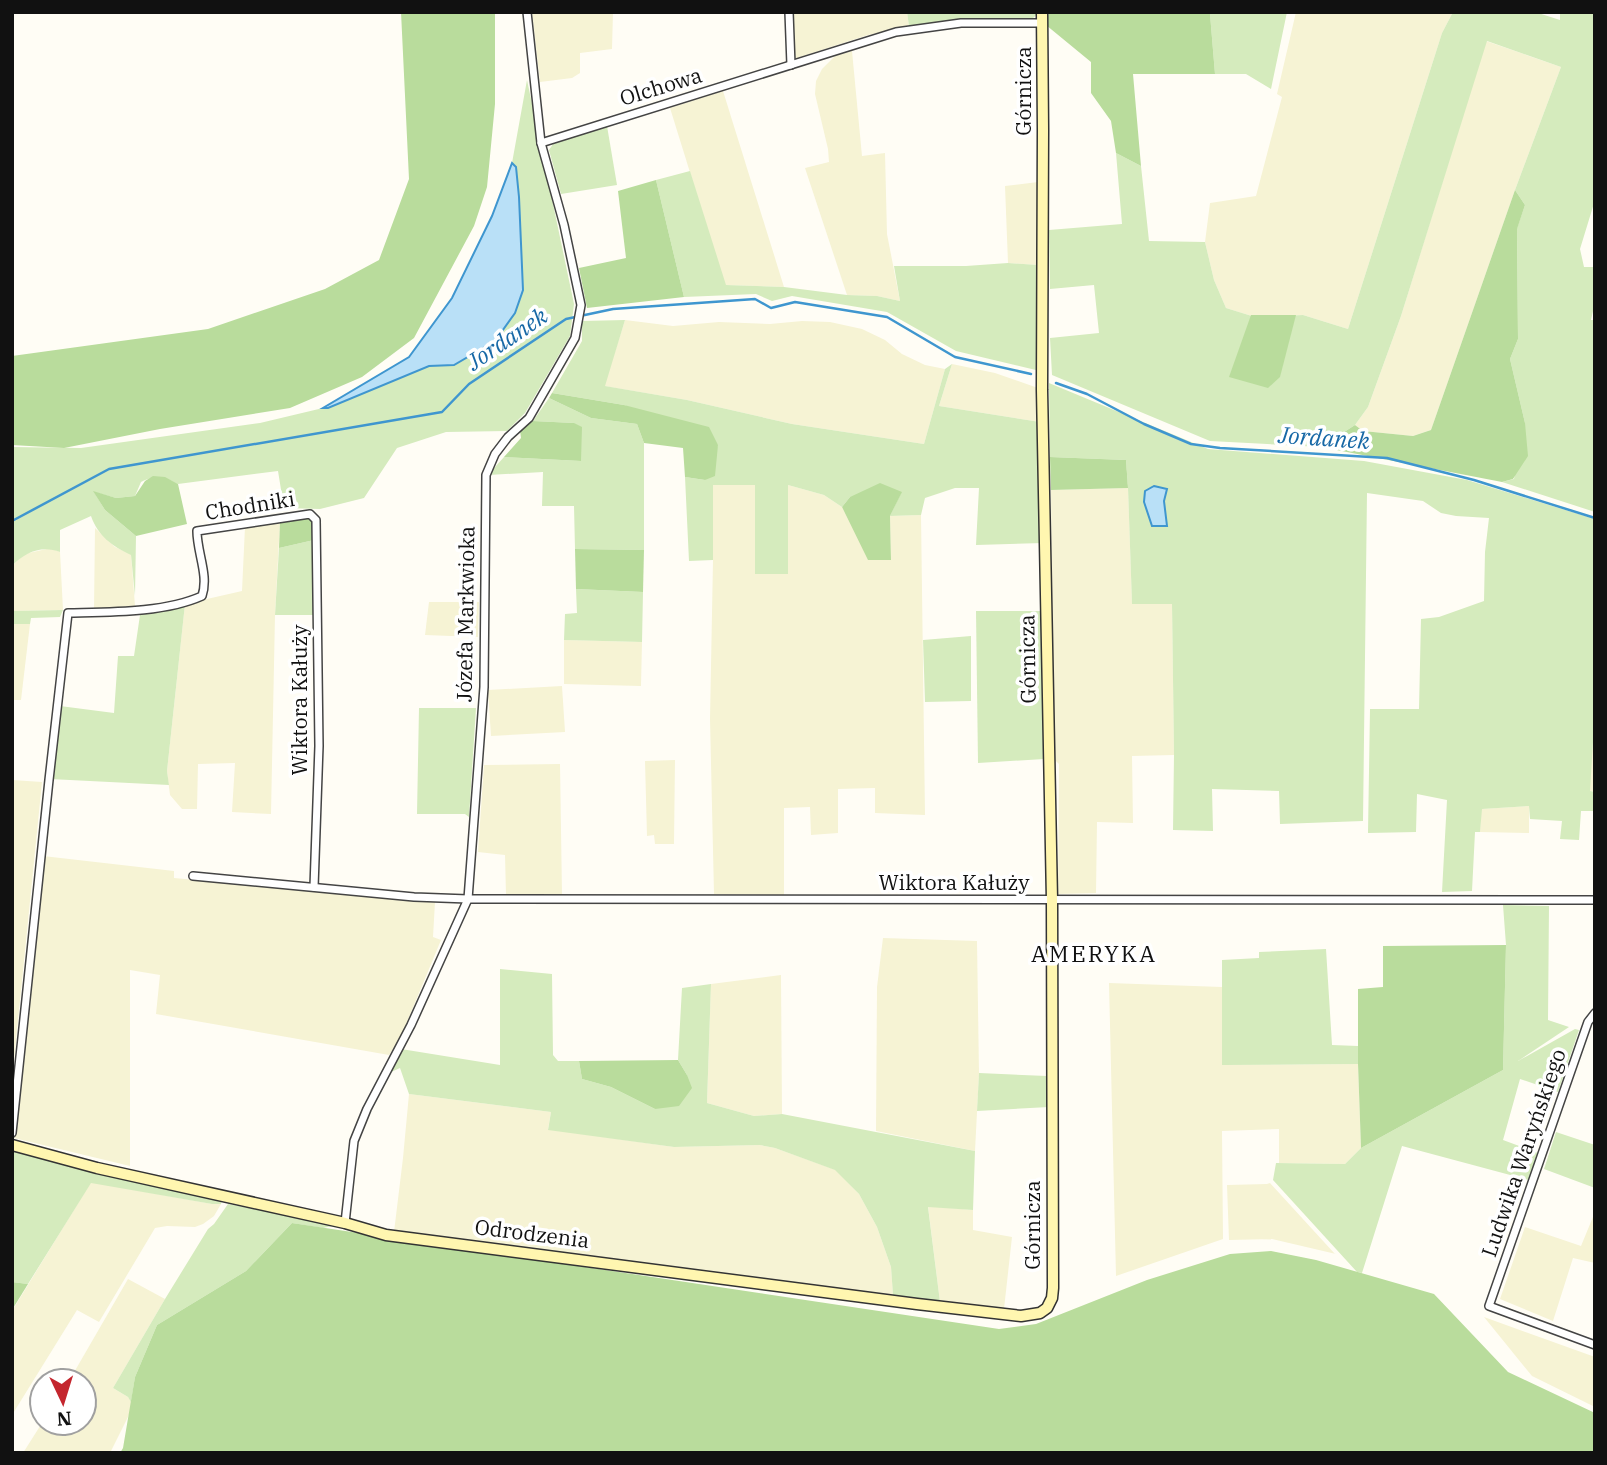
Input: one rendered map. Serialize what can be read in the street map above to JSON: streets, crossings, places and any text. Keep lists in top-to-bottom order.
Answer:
{
  "streets": {
    "street": [
      "Olchowa",
      "Górnicza",
      "Chodniki",
      "Józefa Markwioka",
      "Wiktora Kałuży",
      "Ludwika Waryńskiego",
      "Odrodzenia"
    ]
  },
  "crossings": [
    ["Olchowa", "Górnicza"],
    ["Olchowa", "Józefa Markwioka"],
    ["Górnicza", "Wiktora Kałuży"],
    ["Górnicza", "Odrodzenia"],
    ["Chodniki", "Wiktora Kałuży"],
    ["Józefa Markwioka", "Wiktora Kałuży"],
    ["Józefa Markwioka", "Odrodzenia"]
  ],
  "districts": ["AMERYKA"],
  "water": ["Jordanek"],
  "north": "bottom"
}
